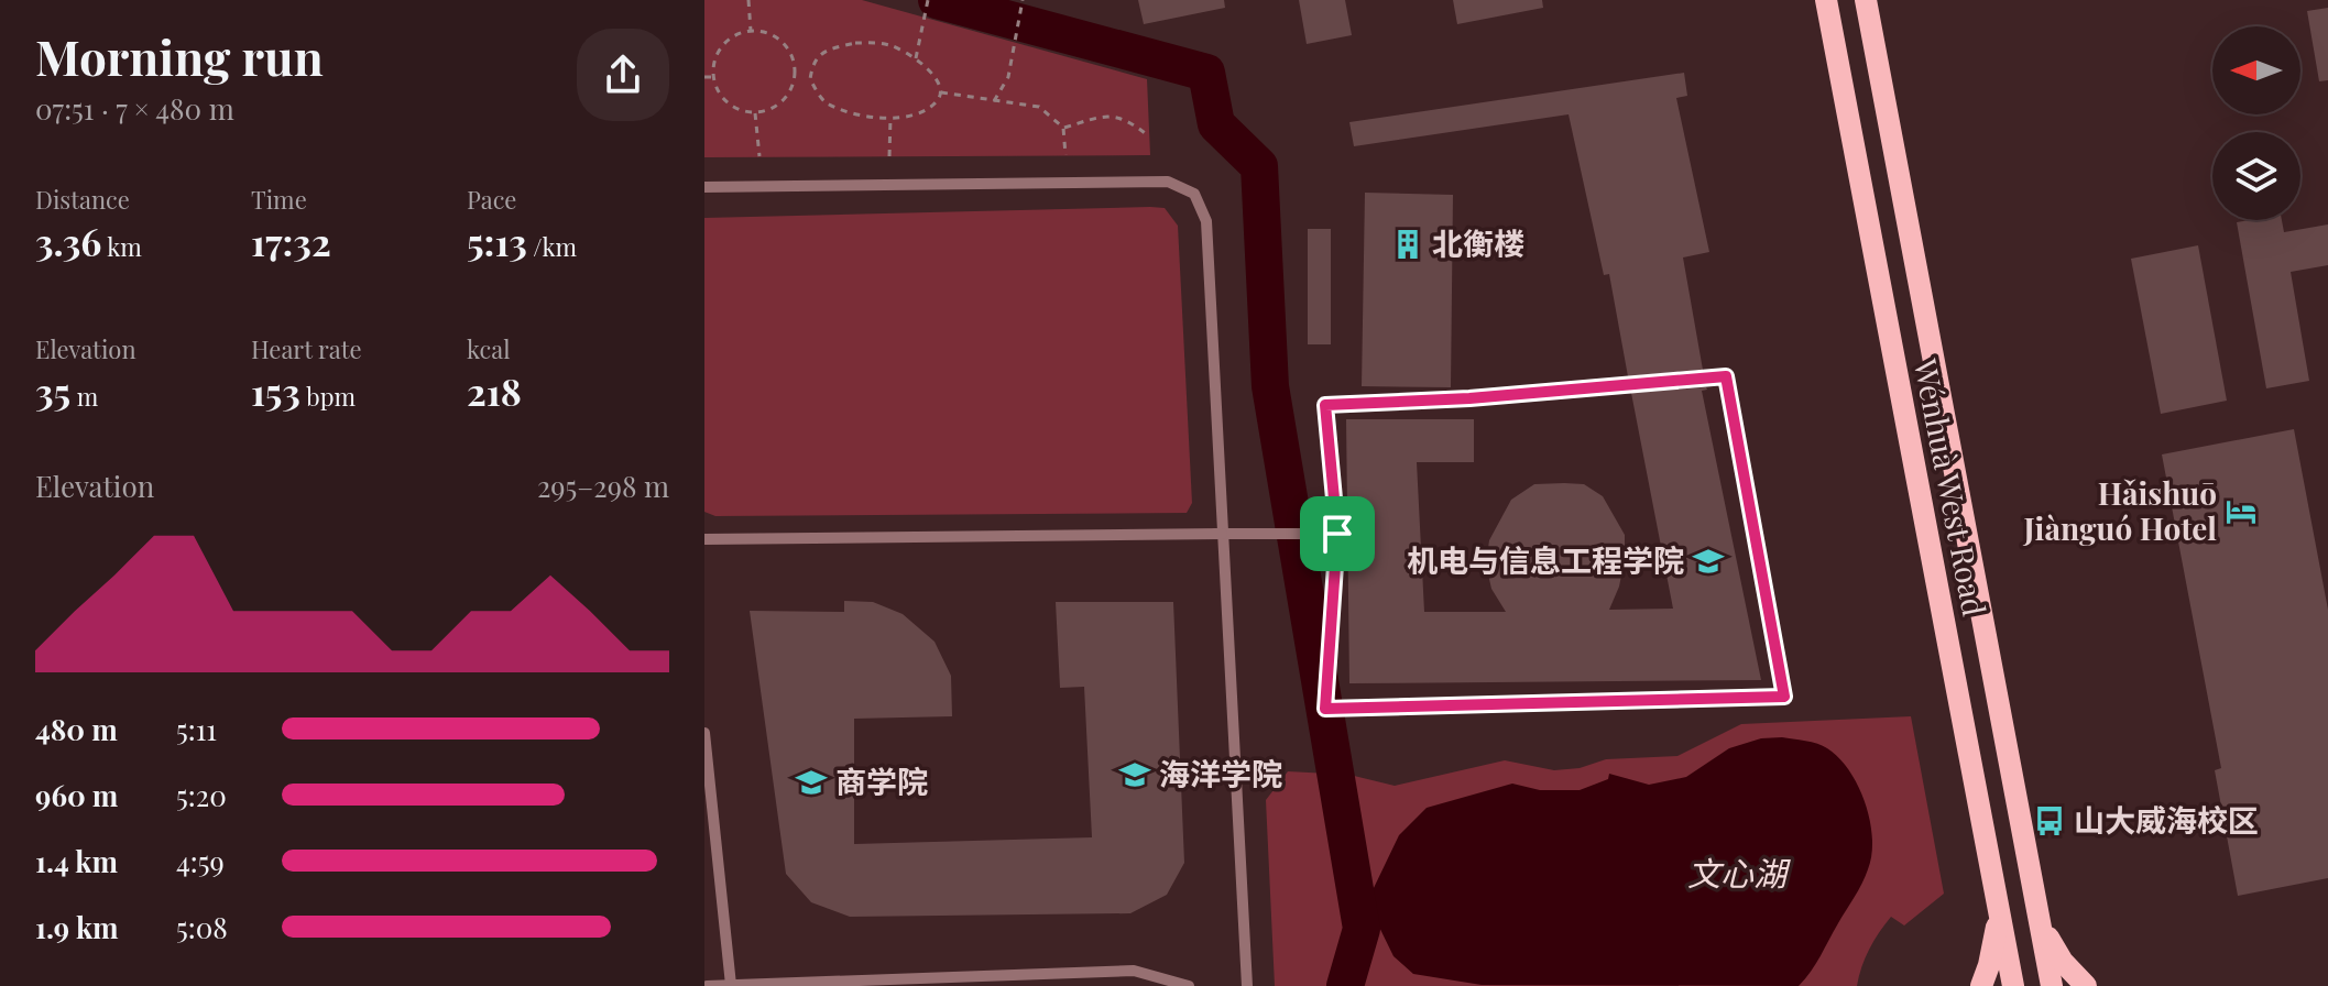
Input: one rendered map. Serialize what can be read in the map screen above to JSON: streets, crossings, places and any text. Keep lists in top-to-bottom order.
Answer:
{
  "streets": {
    "main road": ["Wénhuà West Road"]
  },
  "water": ["文心湖"],
  "places": {
    "building": ["北衡楼"],
    "hotel": ["Hǎishuō Jiànguó Hotel"],
    "school or university": ["机电与信息工程学院", "海洋学院", "商学院"],
    "bus stop": ["山大威海校区"]
  },
  "north": "left",
  "page": {
    "heading": ["Morning run", "07:51 · 7 × 480 m"],
    "stats": [
      ["Distance", "3.36 km"],
      ["Time", "17:32"],
      ["Pace", "5:13 /km"],
      ["Elevation", "35 m"],
      ["Heart rate", "153 bpm"],
      ["kcal", "218"]
    ],
    "chart": ["Elevation", "295–298 m"],
    "list": [
      {
        "name": "480 m",
        "note": "5:11"
      },
      {
        "name": "960 m",
        "note": "5:20"
      },
      {
        "name": "1.4 km",
        "note": "4:59"
      },
      {
        "name": "1.9 km",
        "note": "5:08"
      }
    ]
  }
}
